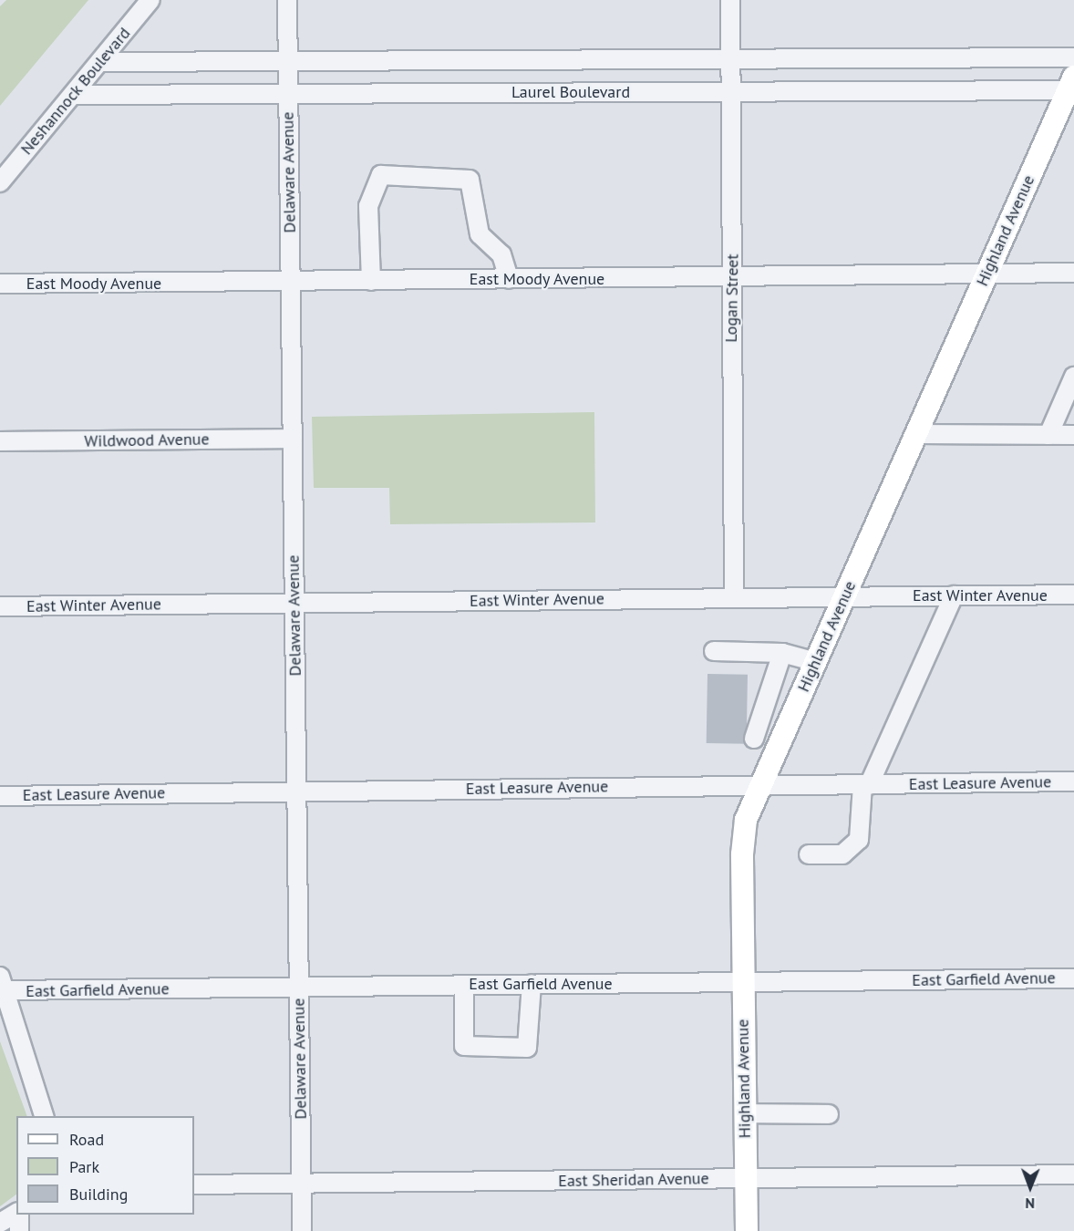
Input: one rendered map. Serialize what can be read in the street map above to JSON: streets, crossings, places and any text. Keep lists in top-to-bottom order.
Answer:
{
  "streets": {
    "main road": ["Highland Avenue"],
    "street": [
      "Neshannock Boulevard",
      "Laurel Boulevard",
      "Delaware Avenue",
      "East Moody Avenue",
      "Logan Street",
      "Wildwood Avenue",
      "East Winter Avenue",
      "East Leasure Avenue",
      "East Garfield Avenue",
      "East Sheridan Avenue"
    ]
  },
  "crossings": [
    ["Neshannock Boulevard", "Laurel Boulevard"],
    ["Laurel Boulevard", "Delaware Avenue"],
    ["Laurel Boulevard", "Highland Avenue"],
    ["Laurel Boulevard", "Logan Street"],
    ["Delaware Avenue", "East Moody Avenue"],
    ["Delaware Avenue", "Wildwood Avenue"],
    ["Delaware Avenue", "East Winter Avenue"],
    ["Delaware Avenue", "East Leasure Avenue"],
    ["Delaware Avenue", "East Garfield Avenue"],
    ["Delaware Avenue", "East Sheridan Avenue"],
    ["Highland Avenue", "East Moody Avenue"],
    ["Highland Avenue", "East Winter Avenue"],
    ["Highland Avenue", "East Leasure Avenue"],
    ["Highland Avenue", "East Garfield Avenue"],
    ["Highland Avenue", "East Sheridan Avenue"],
    ["East Moody Avenue", "Logan Street"],
    ["Logan Street", "East Winter Avenue"]
  ],
  "legend": ["Road", "Park", "Building"],
  "north": "bottom"
}
